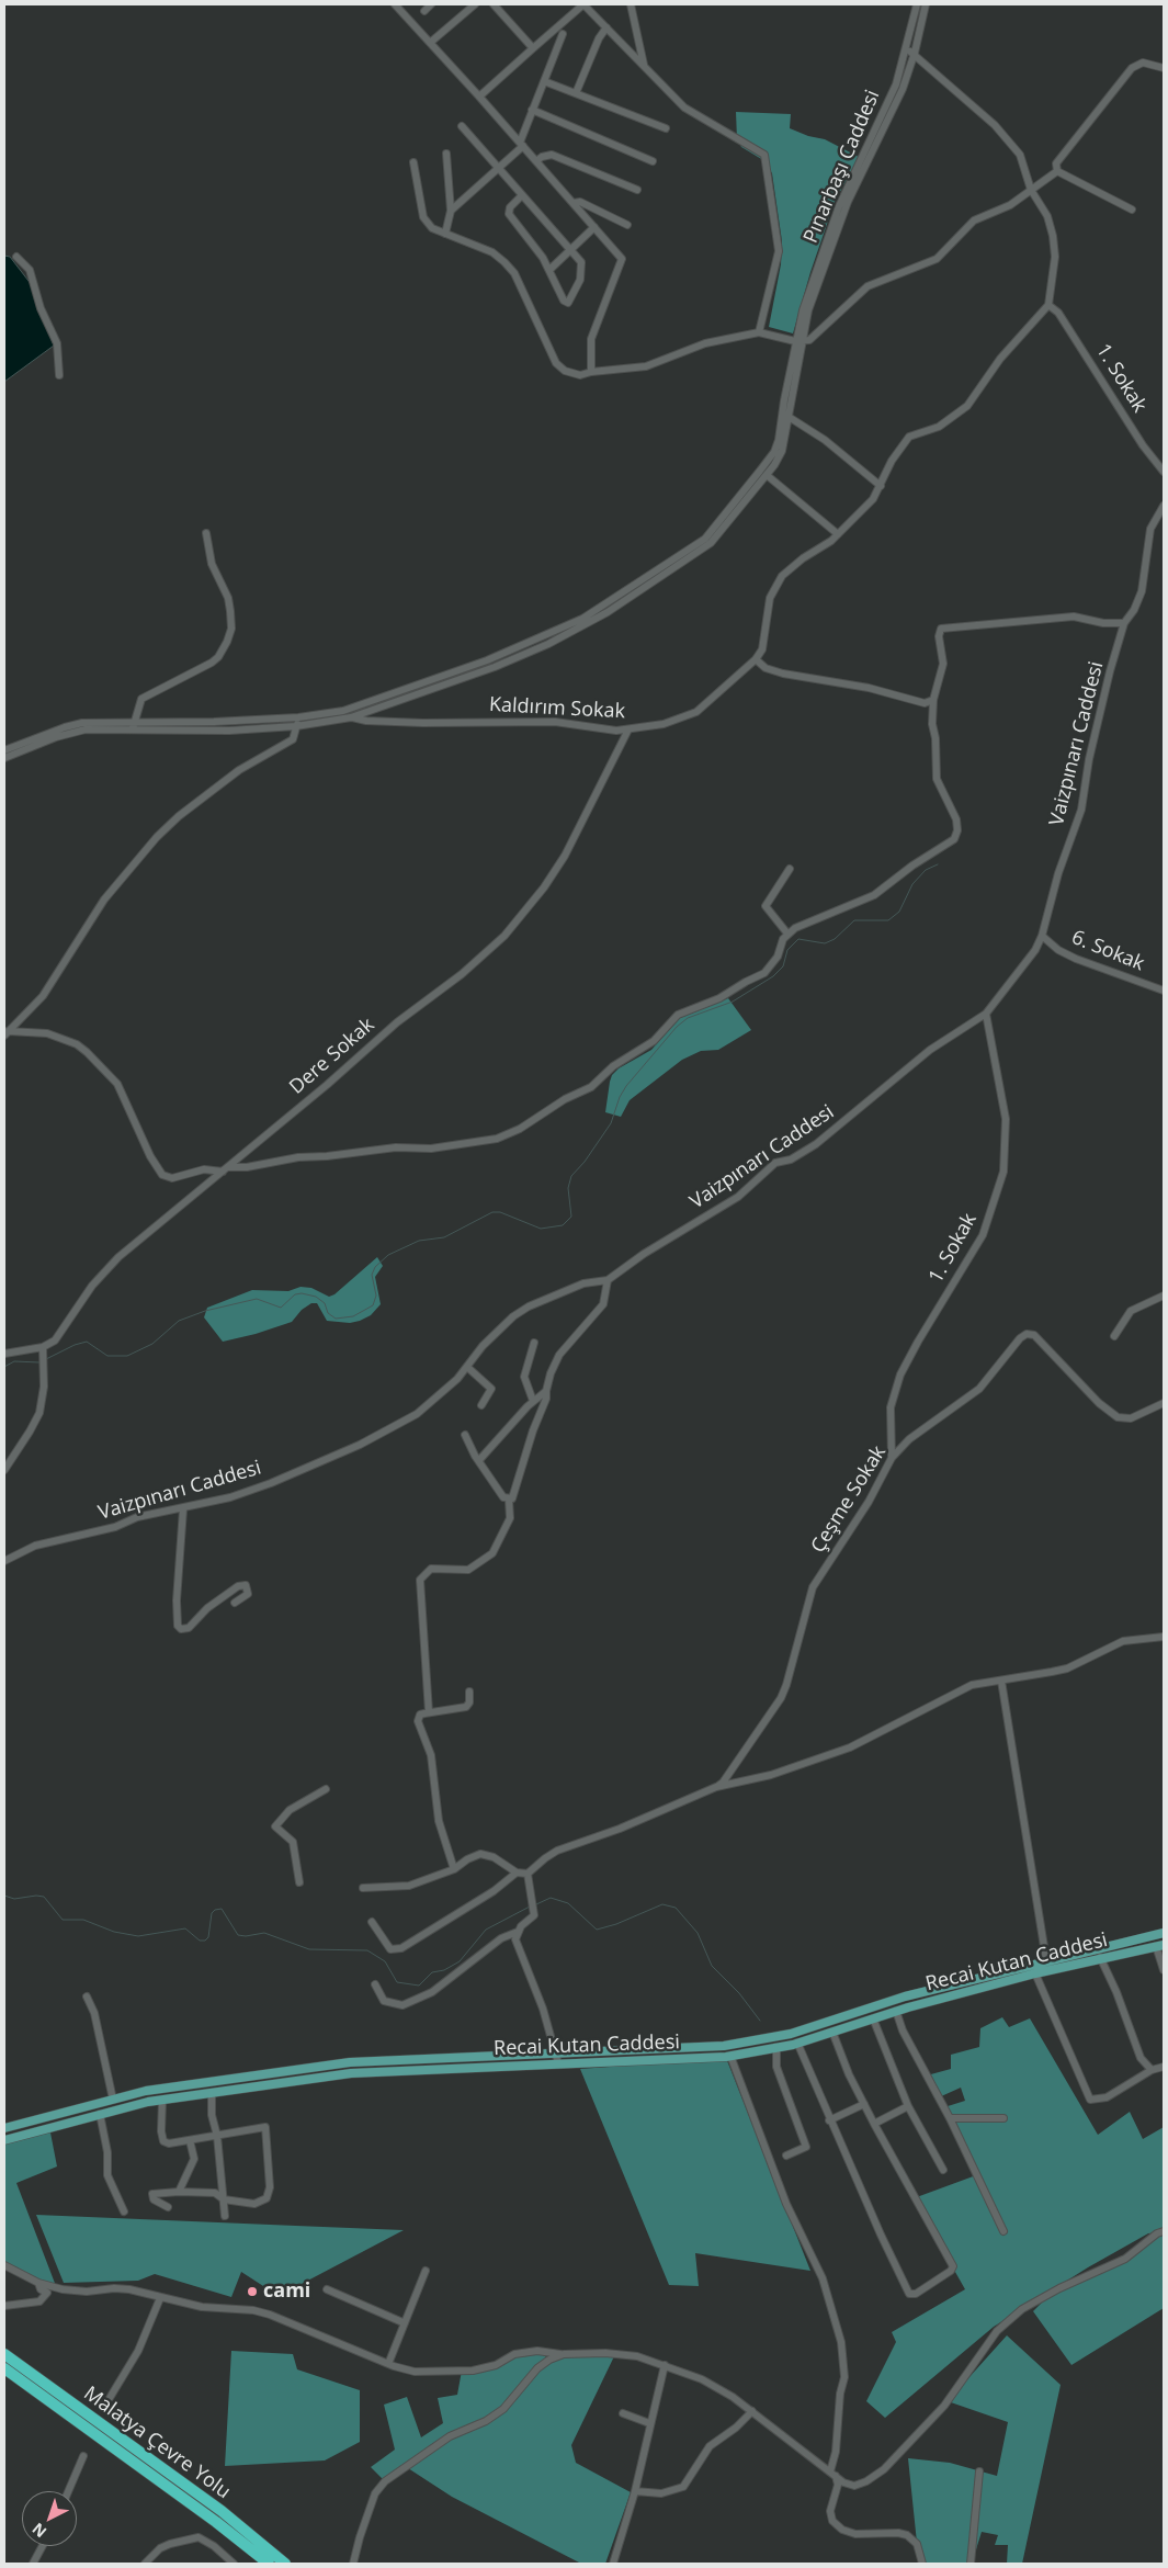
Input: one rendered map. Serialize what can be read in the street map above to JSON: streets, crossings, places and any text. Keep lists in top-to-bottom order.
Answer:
{
  "streets": {
    "highway": ["Malatya Çevre Yolu"],
    "main road": ["Recai Kutan Caddesi"],
    "street": [
      "Pınarbaşı Caddesi",
      "1. Sokak",
      "Kaldırım Sokak",
      "Vaizpınarı Caddesi",
      "6. Sokak",
      "Dere Sokak",
      "Çeşme Sokak"
    ]
  },
  "crossings": [
    ["1. Sokak", "Kaldırım Sokak"],
    ["1. Sokak", "Vaizpınarı Caddesi"],
    ["1. Sokak", "Çeşme Sokak"],
    ["Kaldırım Sokak", "Dere Sokak"],
    ["Vaizpınarı Caddesi", "6. Sokak"]
  ],
  "places": ["cami"],
  "north": "bottom left"
}
